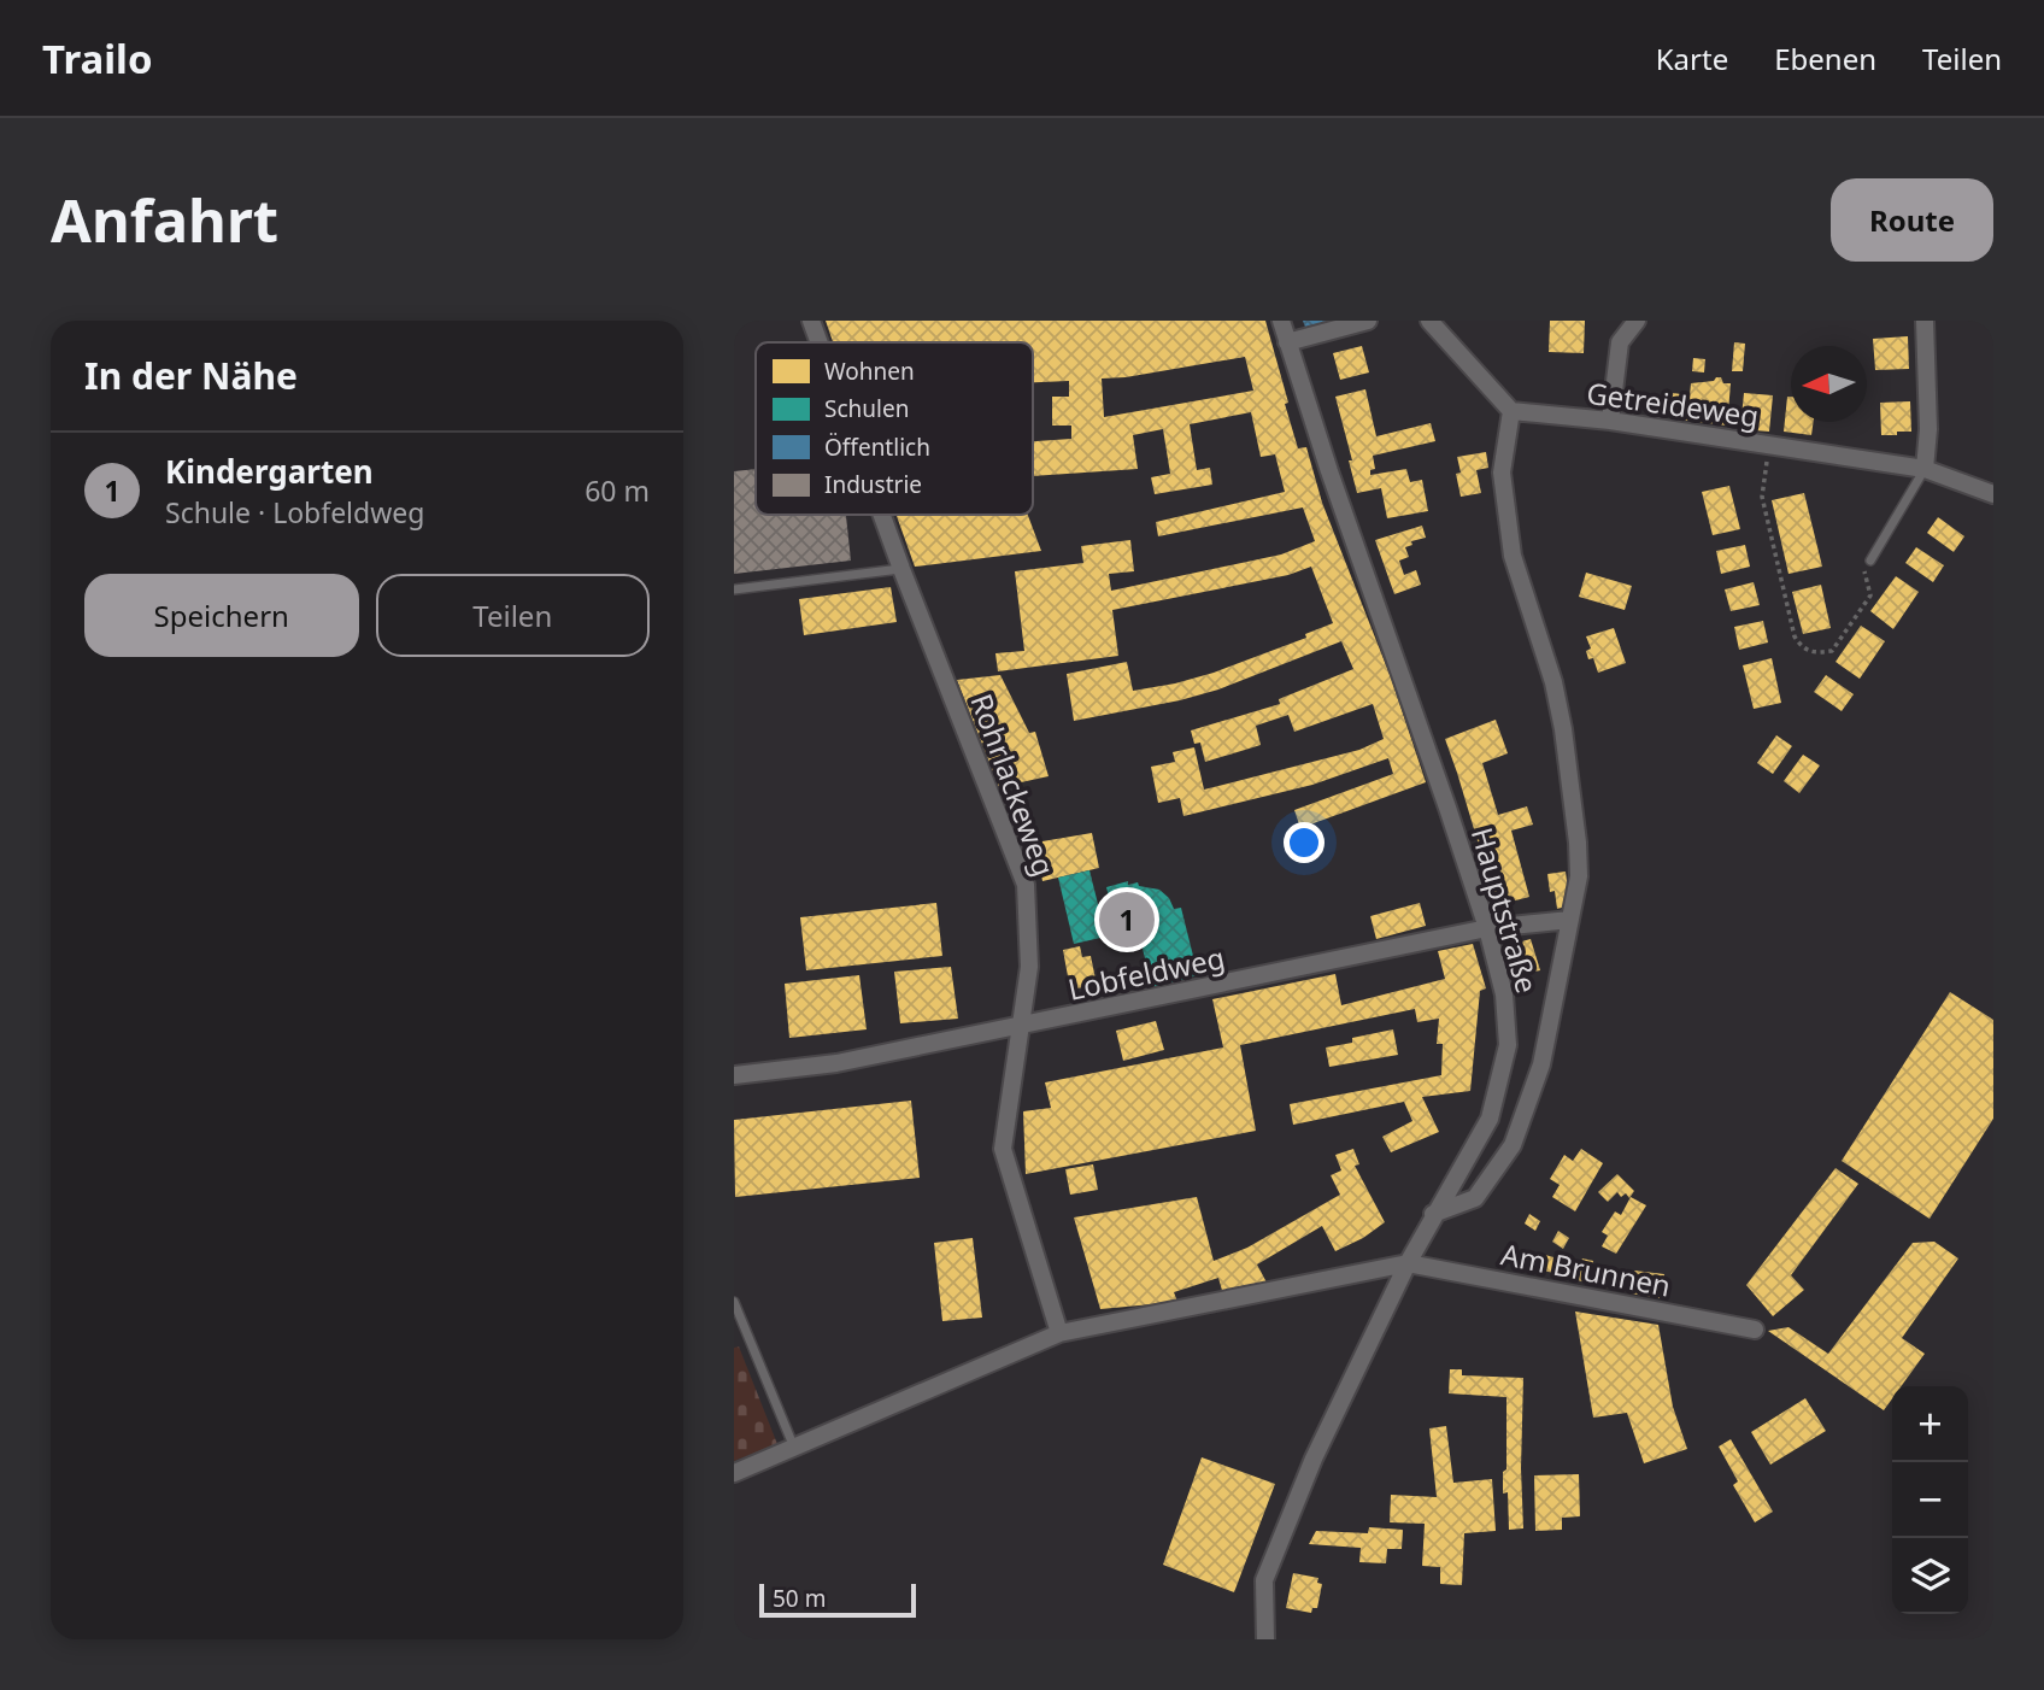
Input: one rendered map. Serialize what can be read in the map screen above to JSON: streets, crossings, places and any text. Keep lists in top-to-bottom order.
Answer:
{
  "streets": {
    "street": [
      "Getreideweg",
      "Rohrlackeweg",
      "Hauptstraße",
      "Lobfeldweg",
      "Am Brunnen"
    ]
  },
  "crossings": [
    ["Rohrlackeweg", "Lobfeldweg"],
    ["Hauptstraße", "Lobfeldweg"],
    ["Hauptstraße", "Am Brunnen"]
  ],
  "legend": [
    "Wohnen",
    "Schulen",
    "Öffentlich",
    "Industrie"
  ],
  "scale_bar": "50 m",
  "north": "left",
  "page": {
    "header": "Trailo",
    "nav": ["Karte", "Ebenen", "Teilen"],
    "buttons": [
      "Route",
      ["Speichern", "Teilen"]
    ],
    "title": "Anfahrt",
    "heading": "In der Nähe",
    "list": [
      {
        "mark": "1",
        "name": "Kindergarten",
        "note": "Schule · Lobfeldweg",
        "value": "60 m"
      }
    ],
    "pins": "1",
    "map_buttons": ["+", "−"],
    "scale": "50 m"
  }
}
